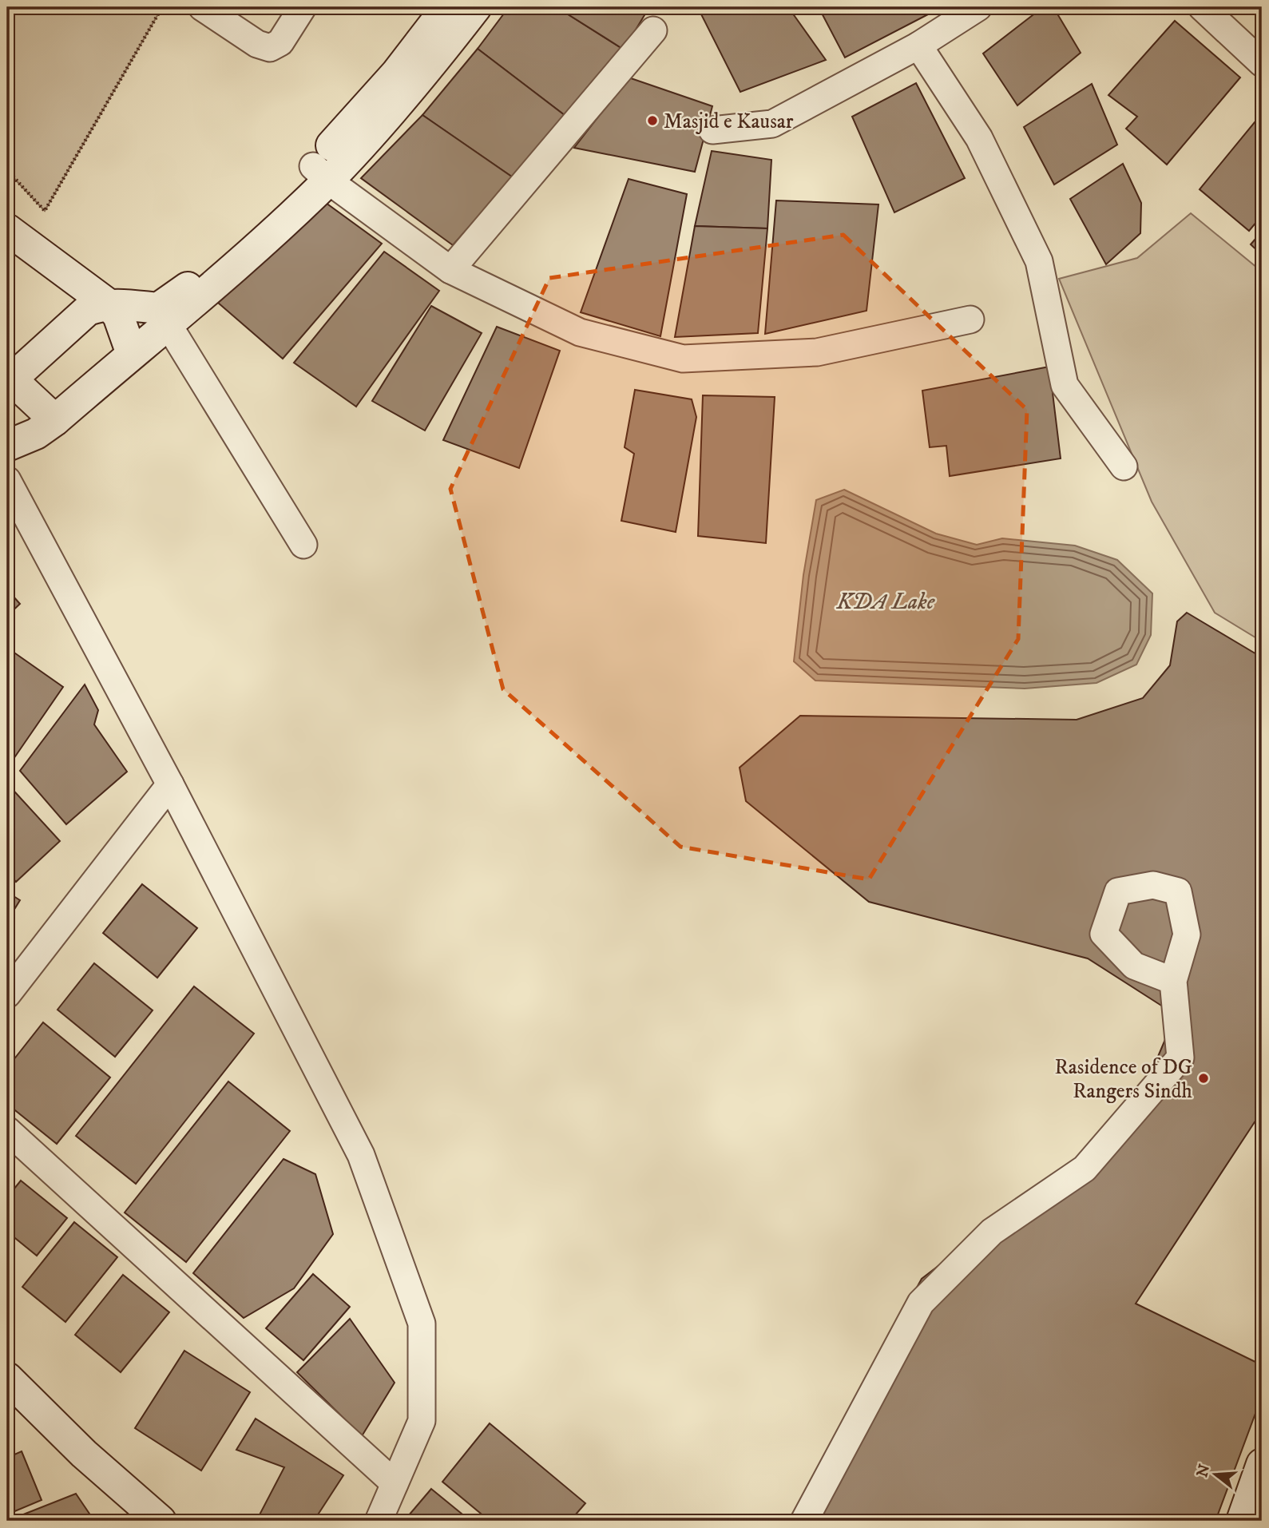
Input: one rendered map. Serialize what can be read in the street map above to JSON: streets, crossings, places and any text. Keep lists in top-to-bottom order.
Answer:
{
  "water": ["KDA Lake"],
  "places": ["Masjid e Kausar", "Rasidence of DG Rangers Sindh"],
  "north": "left"
}
